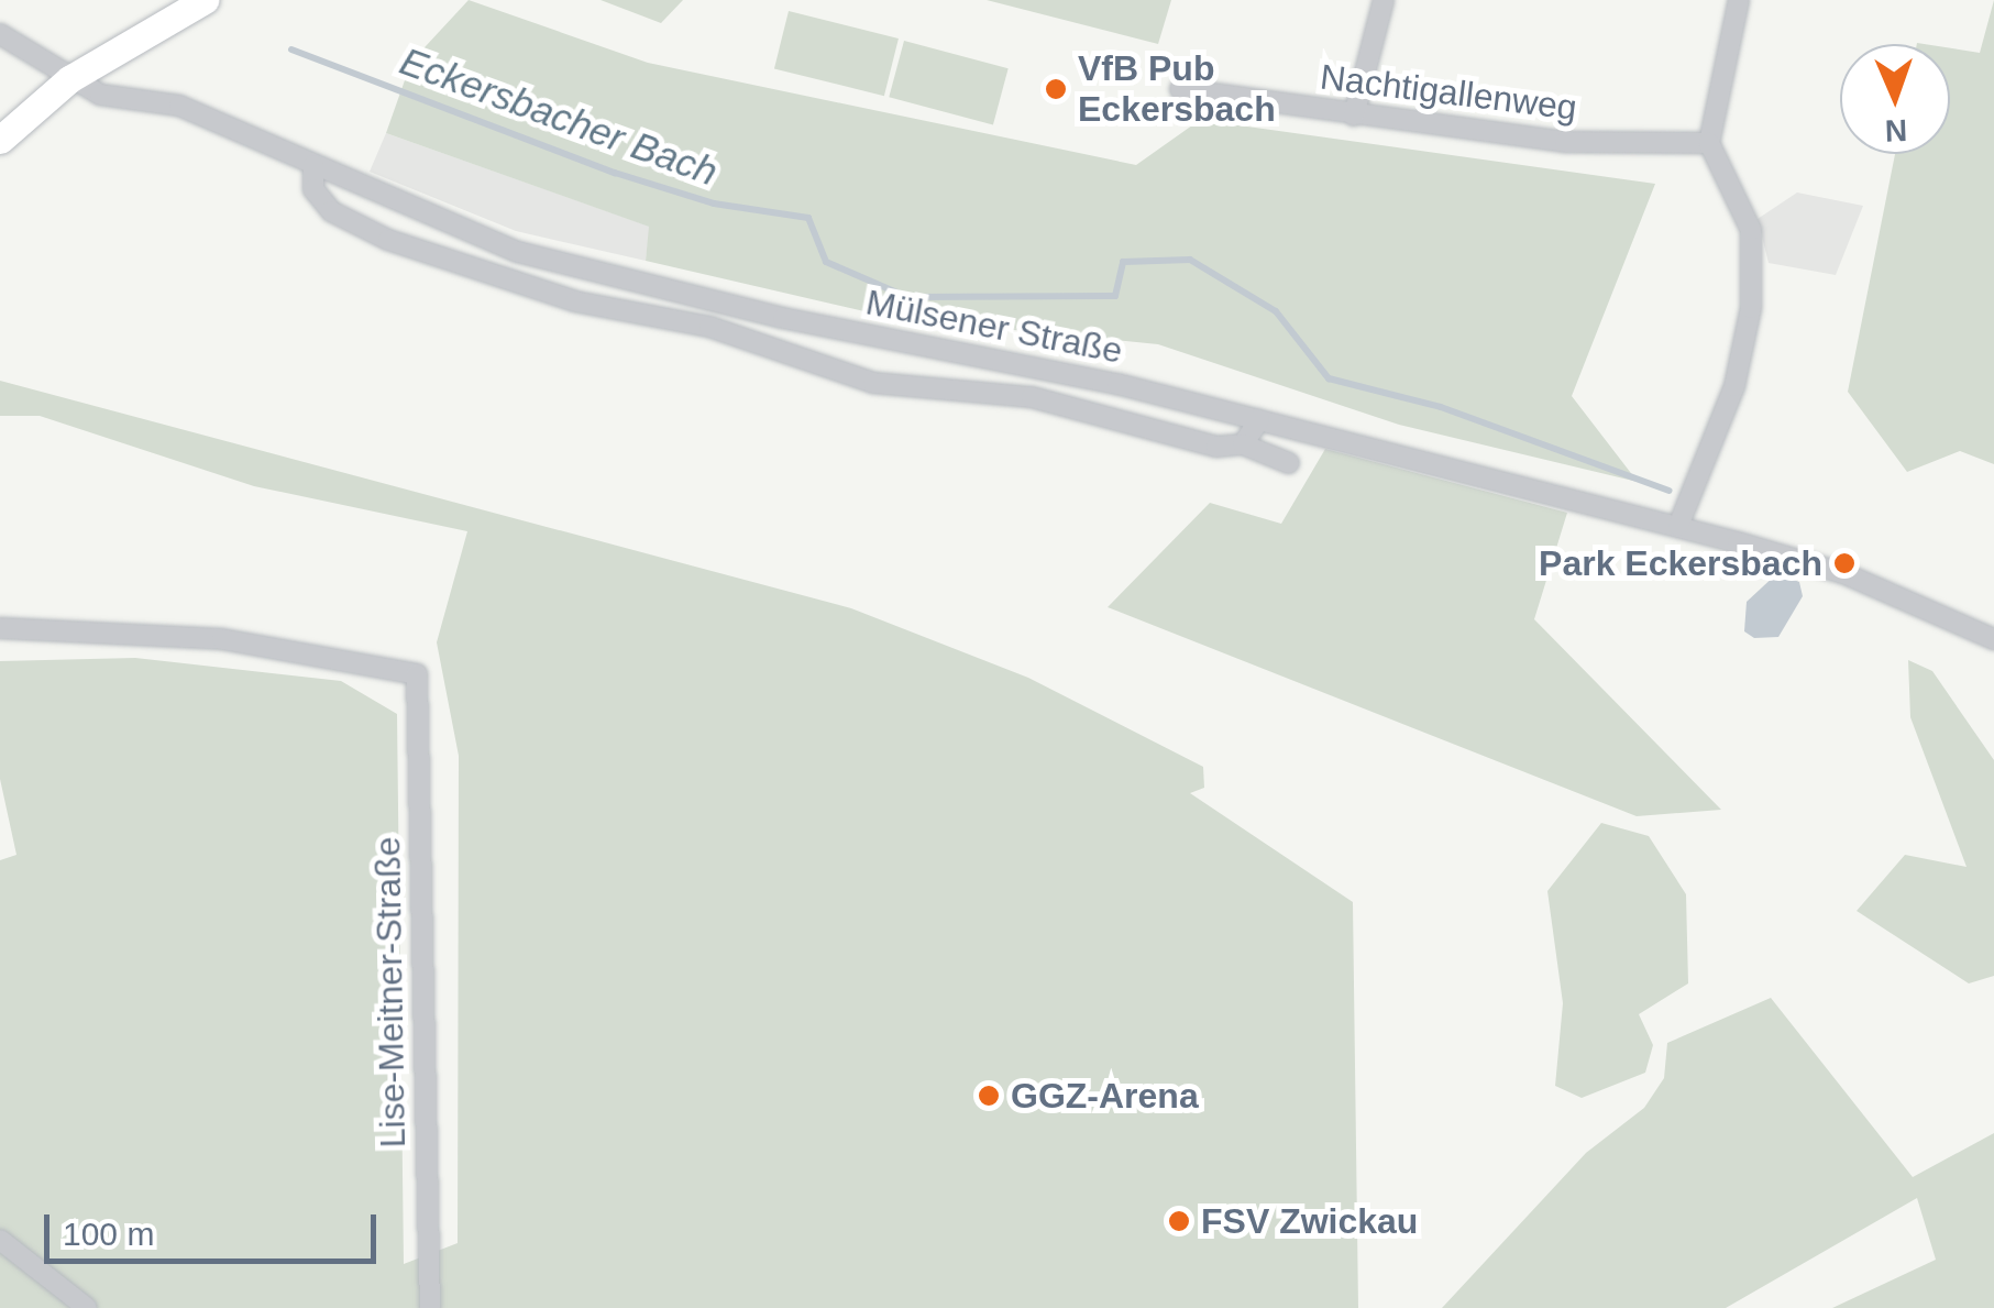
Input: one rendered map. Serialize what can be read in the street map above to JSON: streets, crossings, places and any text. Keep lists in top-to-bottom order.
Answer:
{
  "streets": {
    "street": ["Nachtigallenweg", "Mülsener Straße", "Lise-Meitner-Straße"]
  },
  "water": ["Eckersbacher Bach"],
  "places": [
    "VfB Pub Eckersbach",
    "Park Eckersbach",
    "GGZ-Arena",
    "FSV Zwickau"
  ],
  "scale_bar": "100 m",
  "north": "bottom"
}
